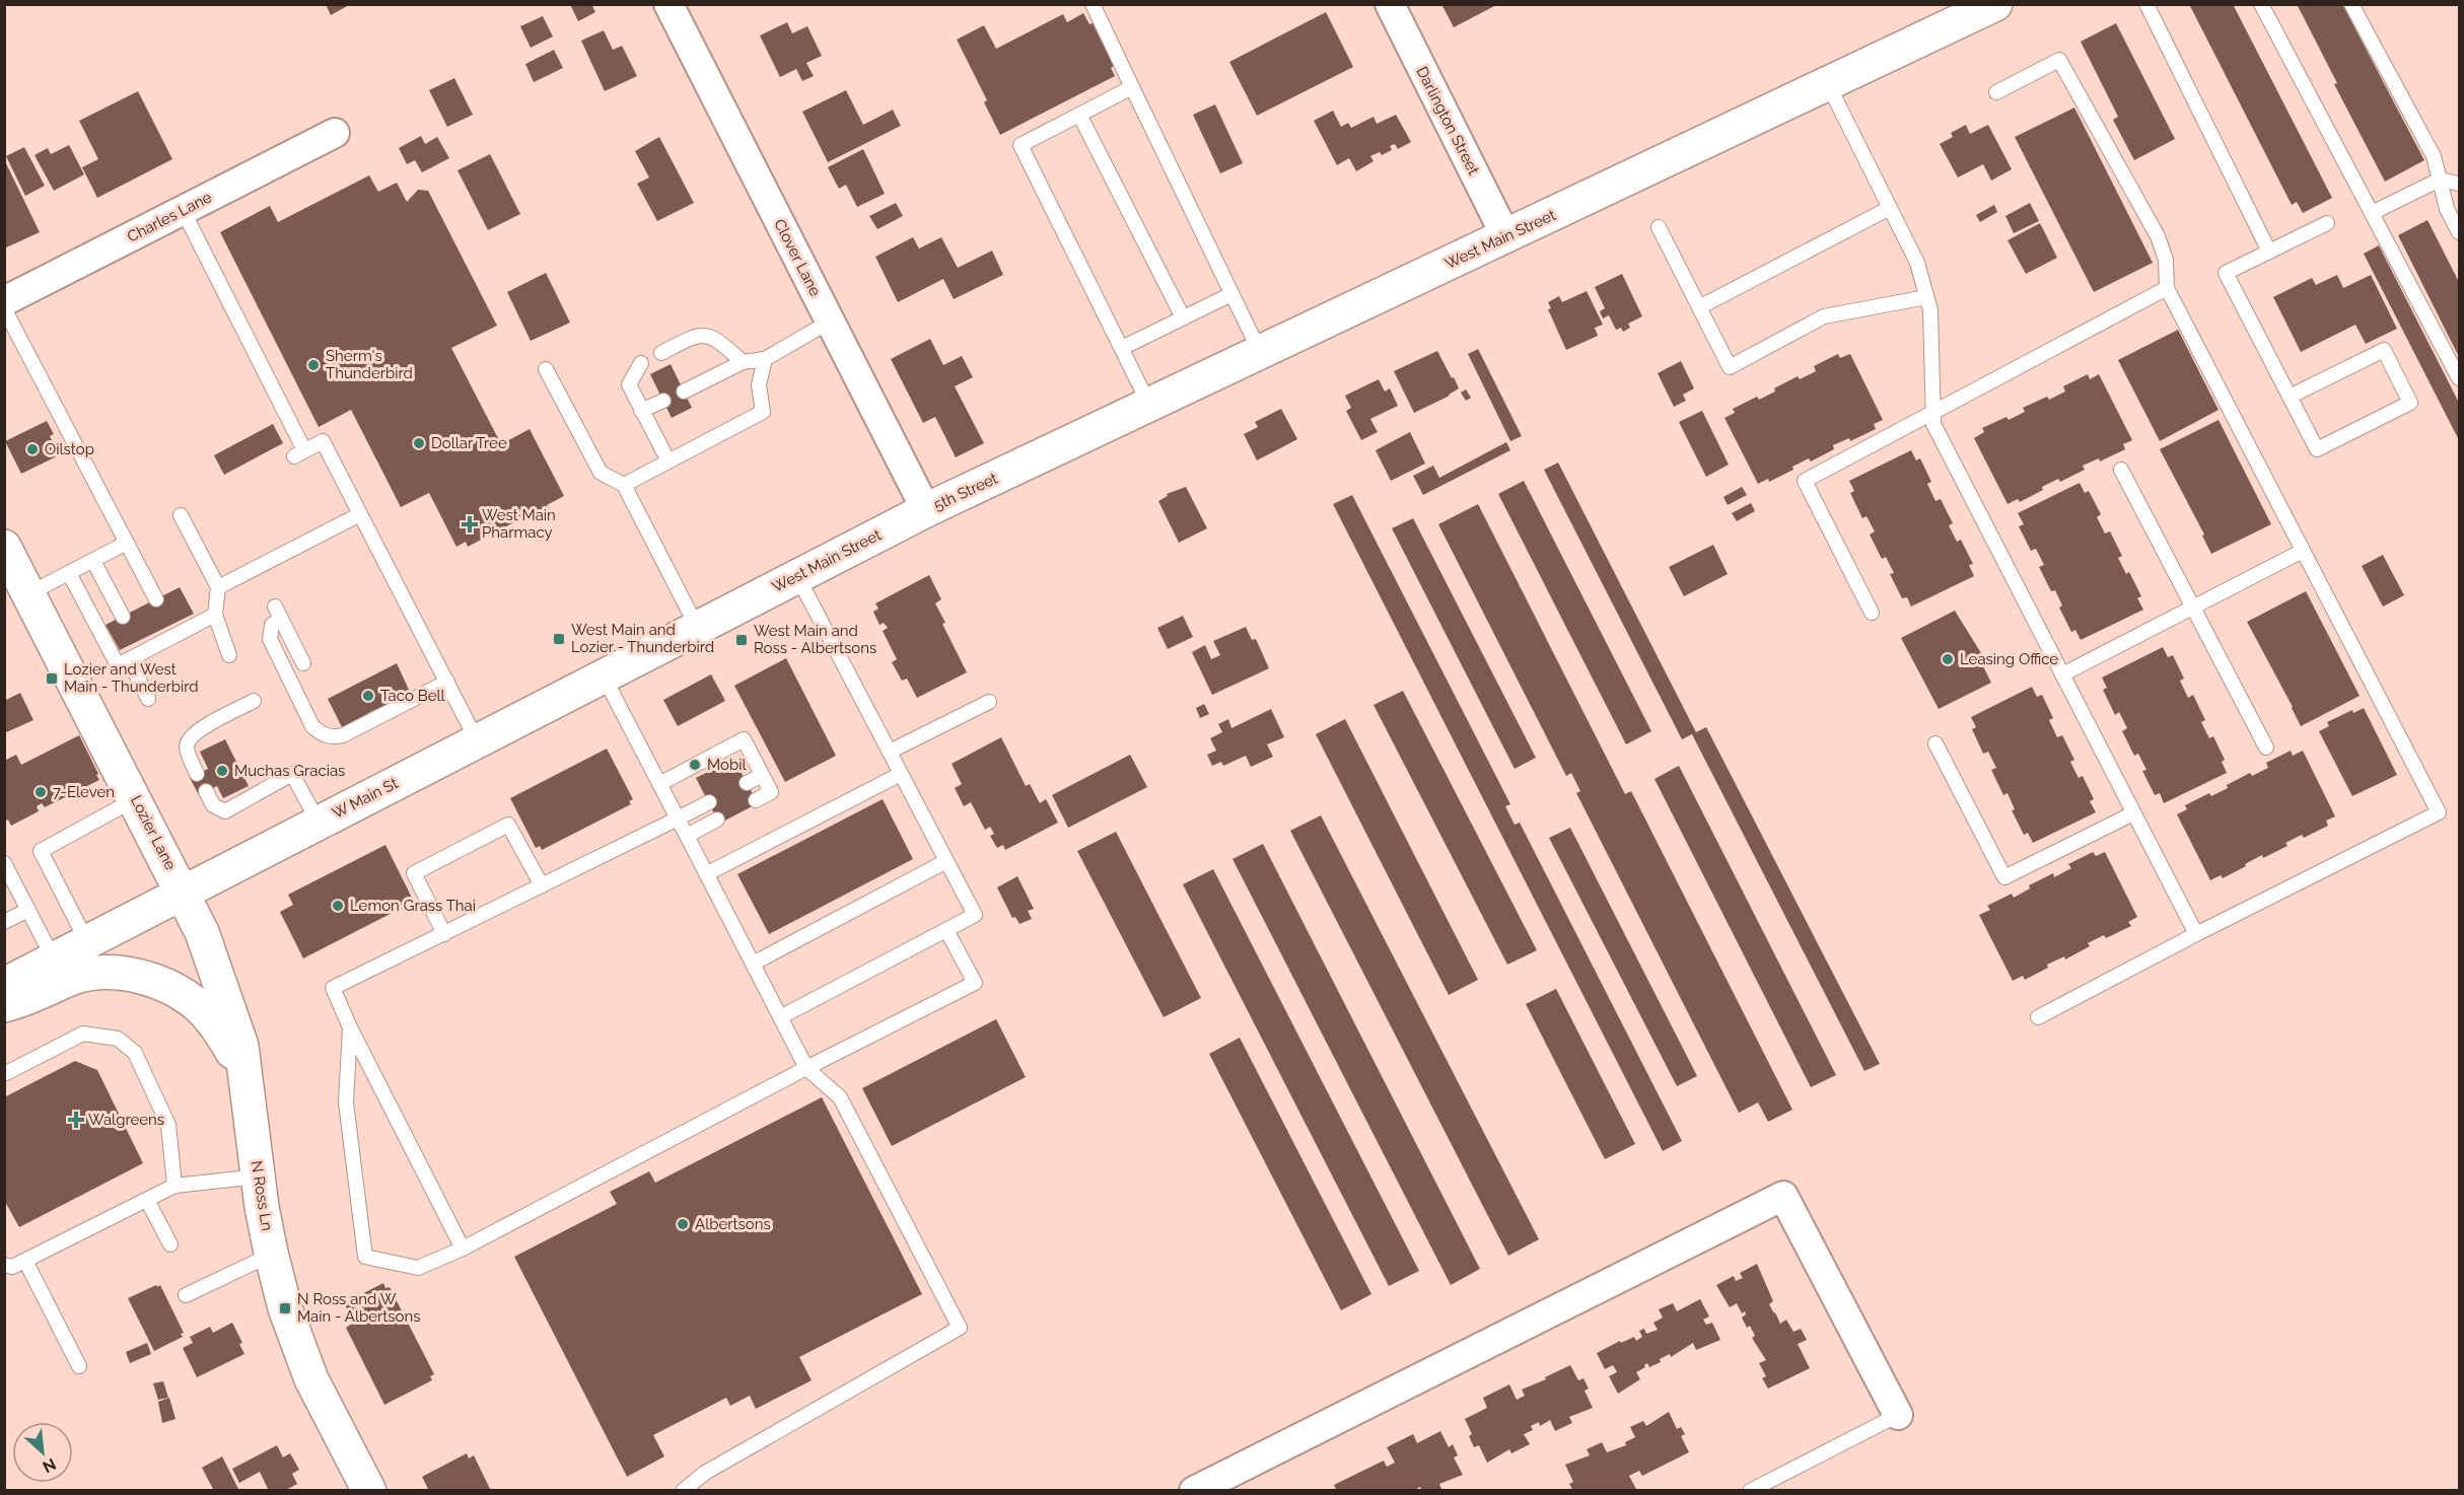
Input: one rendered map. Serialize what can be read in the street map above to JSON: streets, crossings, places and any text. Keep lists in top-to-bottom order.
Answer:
{
  "streets": {
    "main road": [
      "West Main Street",
      "5th Street",
      "W Main St",
      "Lozier Lane",
      "N Ross Ln"
    ],
    "street": ["Darlington Street", "Charles Lane", "Clover Lane"]
  },
  "crossings": [
    ["Darlington Street", "West Main Street"],
    ["West Main Street", "Clover Lane"],
    ["West Main Street", "5th Street"],
    ["West Main Street", "W Main St"],
    ["Clover Lane", "5th Street"],
    ["W Main St", "Lozier Lane"],
    ["W Main St", "N Ross Ln"],
    ["Lozier Lane", "N Ross Ln"]
  ],
  "places": {
    "other": [
      "Sherm's Thunderbird",
      "Dollar Tree",
      "Oilstop",
      "Leasing Office",
      "Taco Bell",
      "Mobil",
      "Muchas Gracias",
      "7-Eleven",
      "Lemon Grass Thai",
      "Albertsons"
    ],
    "health": ["West Main Pharmacy", "Walgreens"],
    "transit": [
      "West Main and Lozier - Thunderbird",
      "West Main and Ross - Albertsons",
      "Lozier and West Main - Thunderbird",
      "N Ross and W Main - Albertsons"
    ]
  },
  "north": "bottom right"
}
